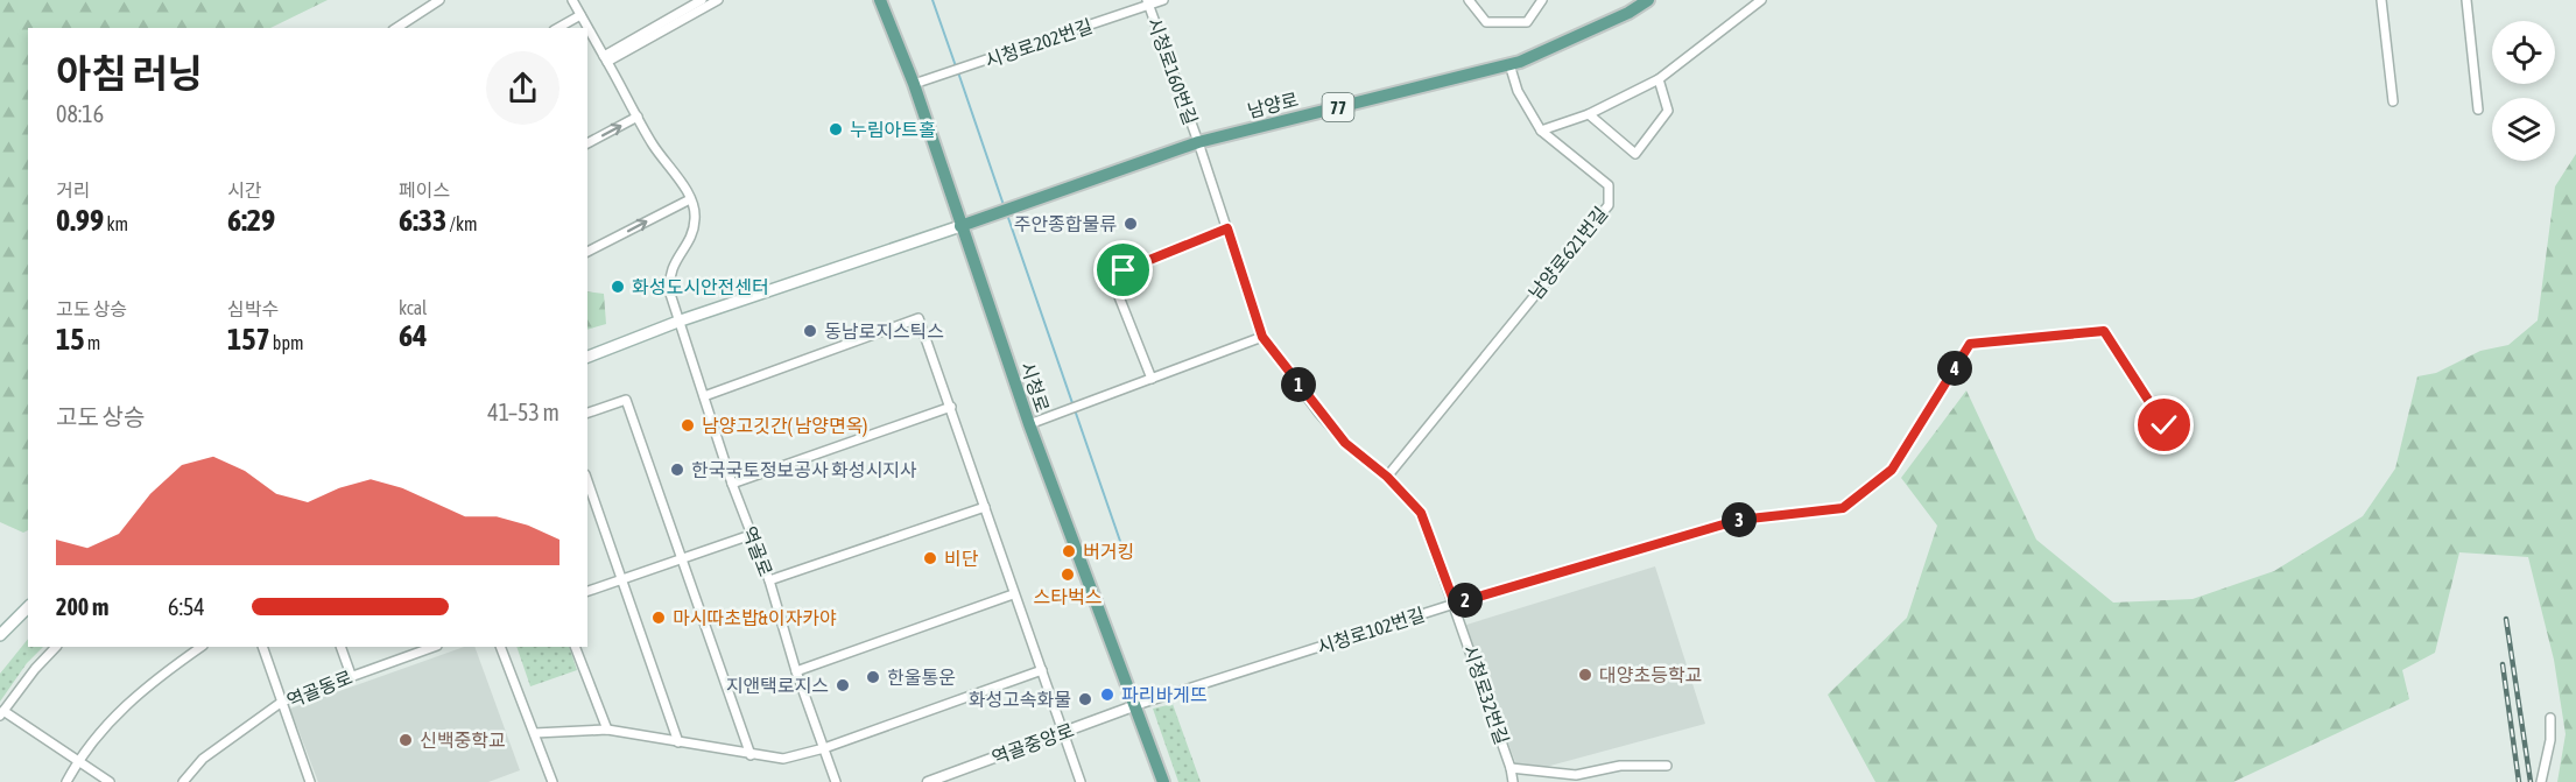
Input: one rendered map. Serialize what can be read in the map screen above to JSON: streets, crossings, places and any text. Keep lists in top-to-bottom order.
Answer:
{
  "streets": {
    "main road": ["남양로", "77", "시청로"],
    "street": [
      "시청로202번길",
      "시청로160번길",
      "남양로621번길",
      "역골로",
      "시청로102번길",
      "역골동로",
      "시청로32번길",
      "역골중앙로"
    ]
  },
  "crossings": [
    ["시청로202번길", "시청로160번길"],
    ["시청로202번길", "시청로"],
    ["시청로160번길", "남양로"],
    ["시청로160번길", "시청로32번길"],
    ["남양로", "시청로"],
    ["남양로", "시청로32번길"],
    ["남양로621번길", "시청로32번길"],
    ["시청로", "시청로102번길"],
    ["시청로", "역골중앙로"],
    ["시청로102번길", "시청로32번길"],
    ["시청로102번길", "역골중앙로"]
  ],
  "places": [
    "누림아트홀",
    "주안종합물류",
    "화성도시안전센터",
    "동남로지스틱스",
    "남양고깃간( 남양면옥)",
    "한국국토정보공사 화성시지사",
    "버거킹",
    "비단",
    "스타벅스",
    "마시따초밥&이자카야",
    "대양초등학교",
    "한울통운",
    "지앤택로지스",
    "파리바게뜨",
    "화성고속화물",
    "신백중학교"
  ],
  "page": {
    "heading": ["아침 러닝", "08:16"],
    "stats": [
      ["거리", "0.99 km"],
      ["시간", "6:29"],
      ["페이스", "6:33 /km"],
      ["고도 상승", "15 m"],
      ["심박수", "157 bpm"],
      ["kcal", "64"]
    ],
    "pins": [
      "4",
      "1",
      "3",
      "2"
    ],
    "chart": ["고도 상승", "41–53 m"],
    "list": [
      {
        "name": "200 m",
        "note": "6:54"
      }
    ]
  }
}
